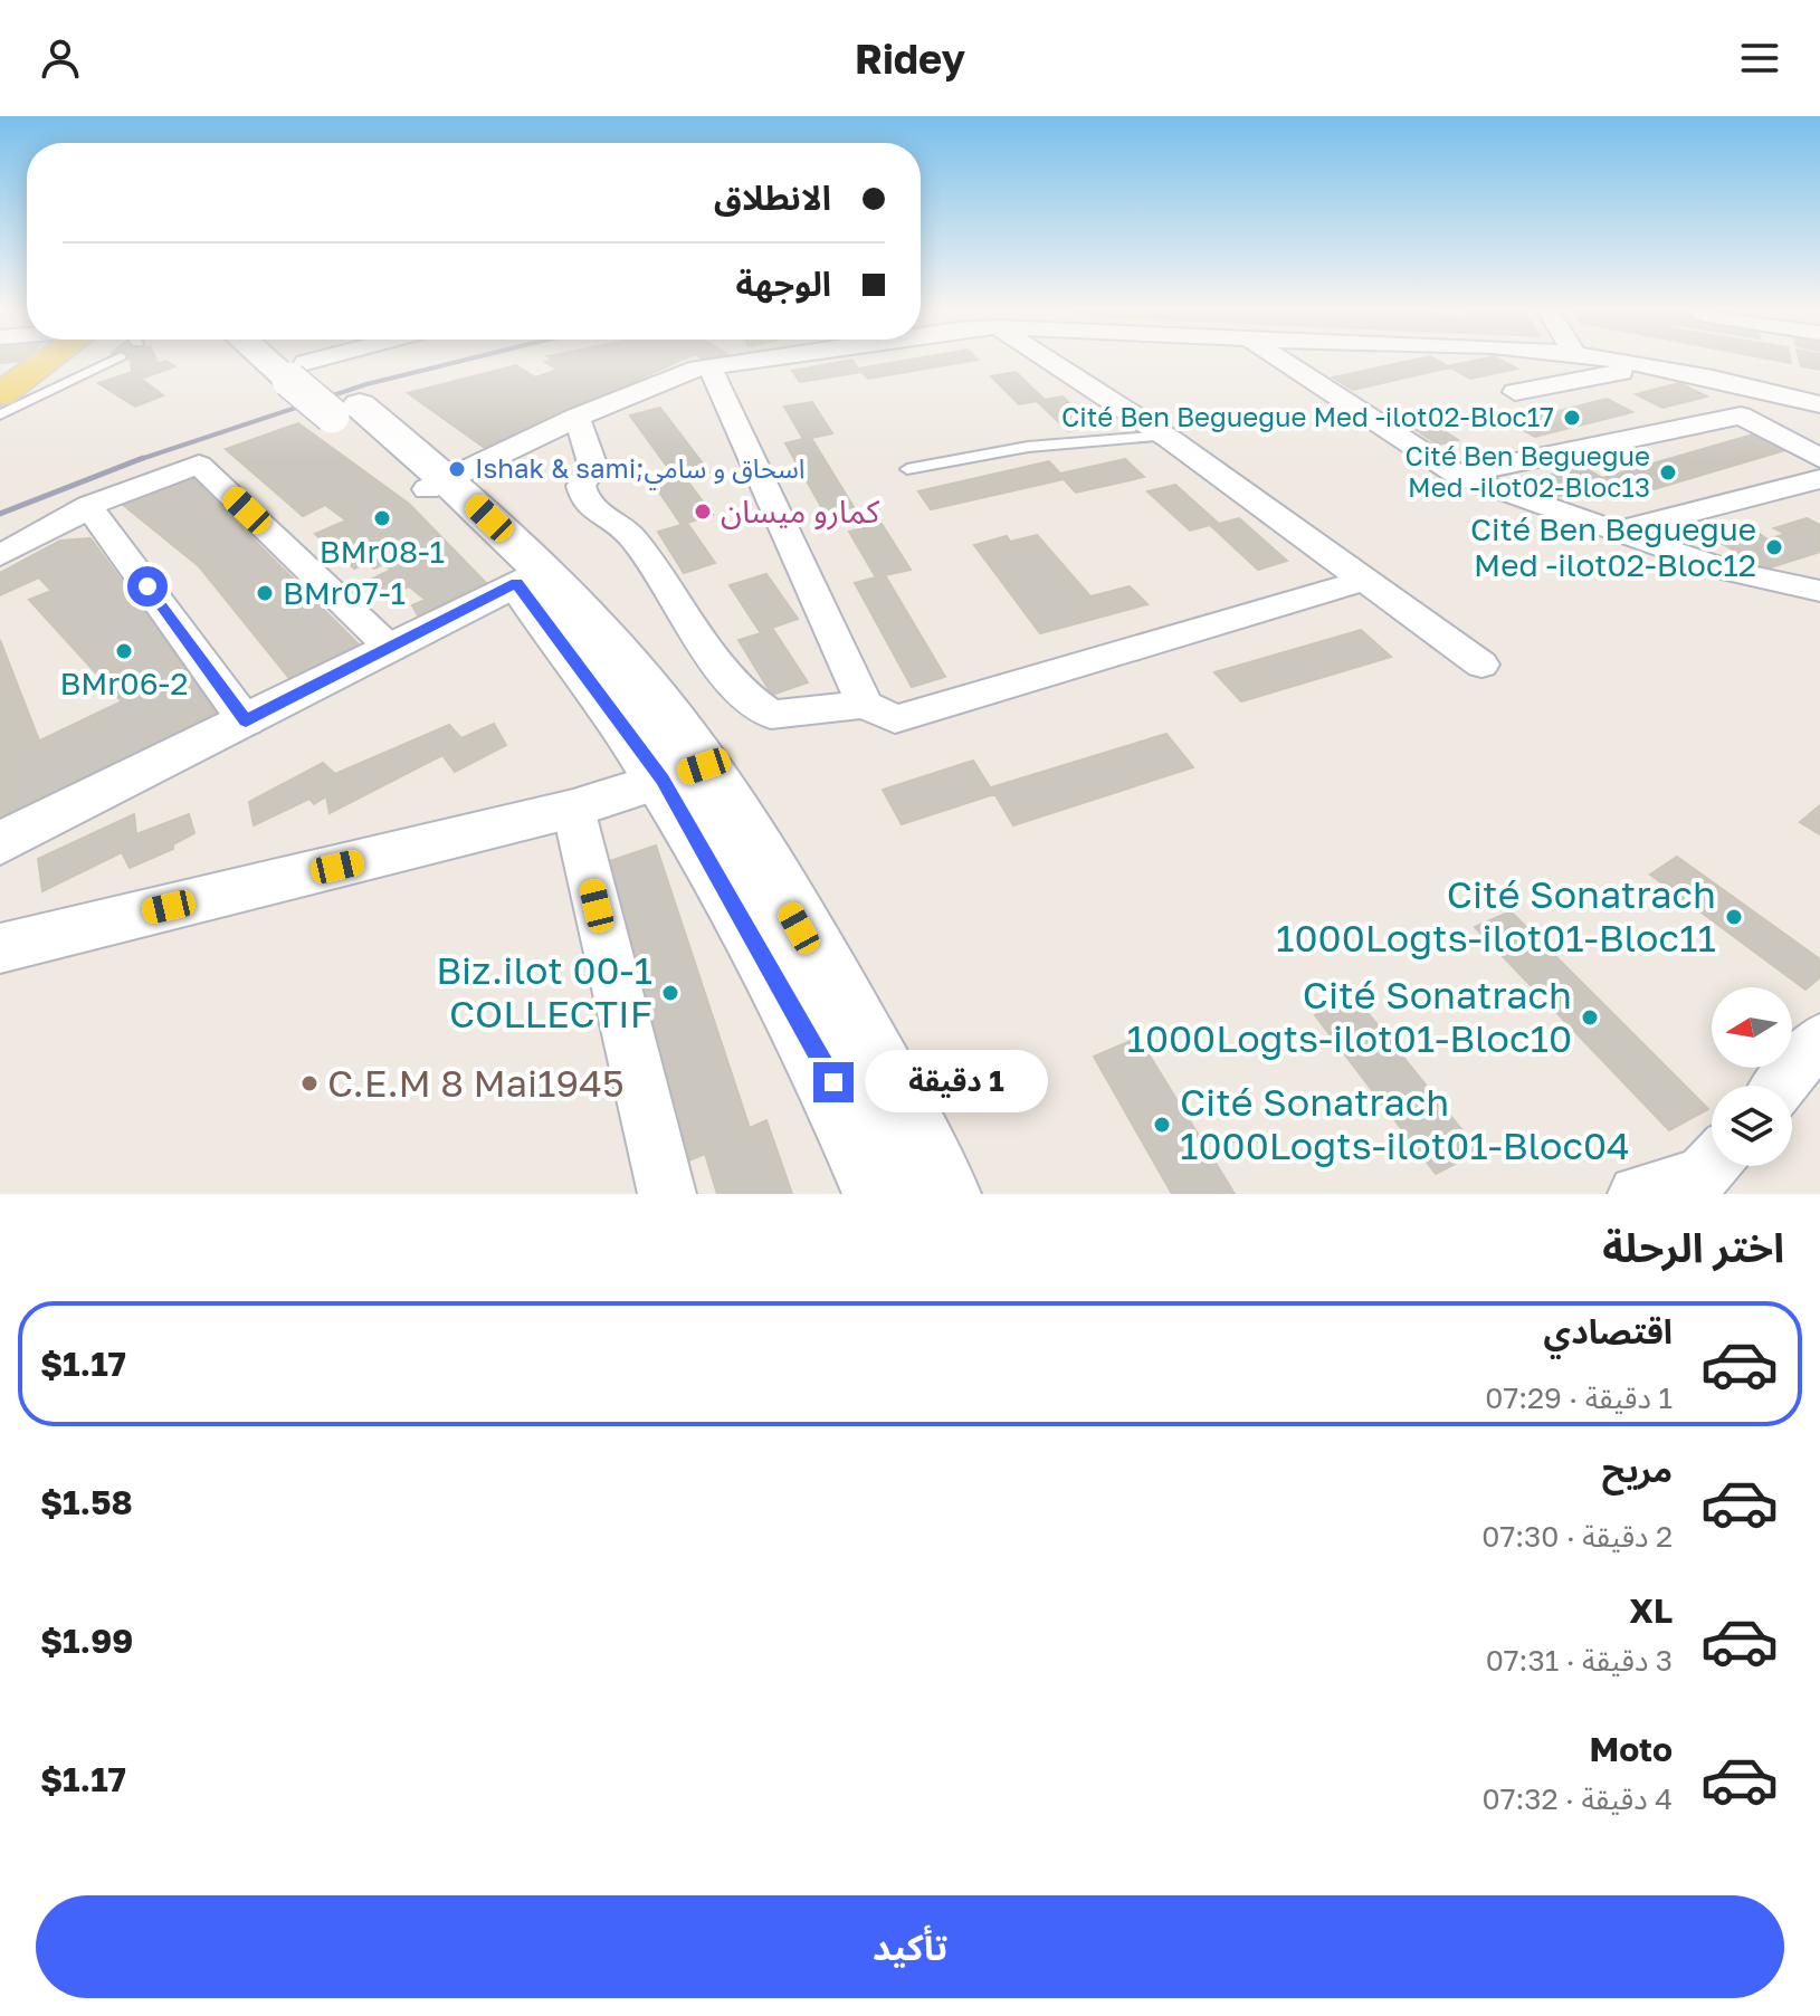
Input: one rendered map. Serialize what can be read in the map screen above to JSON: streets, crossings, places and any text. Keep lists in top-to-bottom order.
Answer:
{
  "places": [
    "Cité Ben Beguegue Med -ilot02-Bloc17",
    "Ishak & sami;اسحاق و سامي",
    "Cité Ben Beguegue Med -ilot02-Bloc13",
    "كمارو ميسان",
    "BMr08-1",
    "Cité Ben Beguegue Med -ilot02-Bloc12",
    "BMr07-1",
    "BMr06-2",
    "Cité Sonatrach 1000Logts-ilot01-Bloc11",
    "Biz.ilot 00-1 COLLECTIF",
    "Cité Sonatrach 1000Logts-ilot01-Bloc10",
    "C.E.M 8 Mai1945",
    "Cité Sonatrach 1000Logts-ilot01-Bloc04"
  ],
  "north": "left",
  "page": {
    "header": "Ridey",
    "banner": ["الانطلاق", "الوجهة"],
    "bubble": "1 دقيقة",
    "heading": "اختر الرحلة",
    "list": [
      {
        "name": "اقتصادي",
        "note": "1 دقيقة · 07:29",
        "value": "$1.17"
      },
      {
        "name": "مريح",
        "note": "2 دقيقة · 07:30",
        "value": "$1.58"
      },
      {
        "name": "XL",
        "note": "3 دقيقة · 07:31",
        "value": "$1.99"
      },
      {
        "name": "Moto",
        "note": "4 دقيقة · 07:32",
        "value": "$1.17"
      }
    ],
    "buttons": "تأكيد"
  }
}
